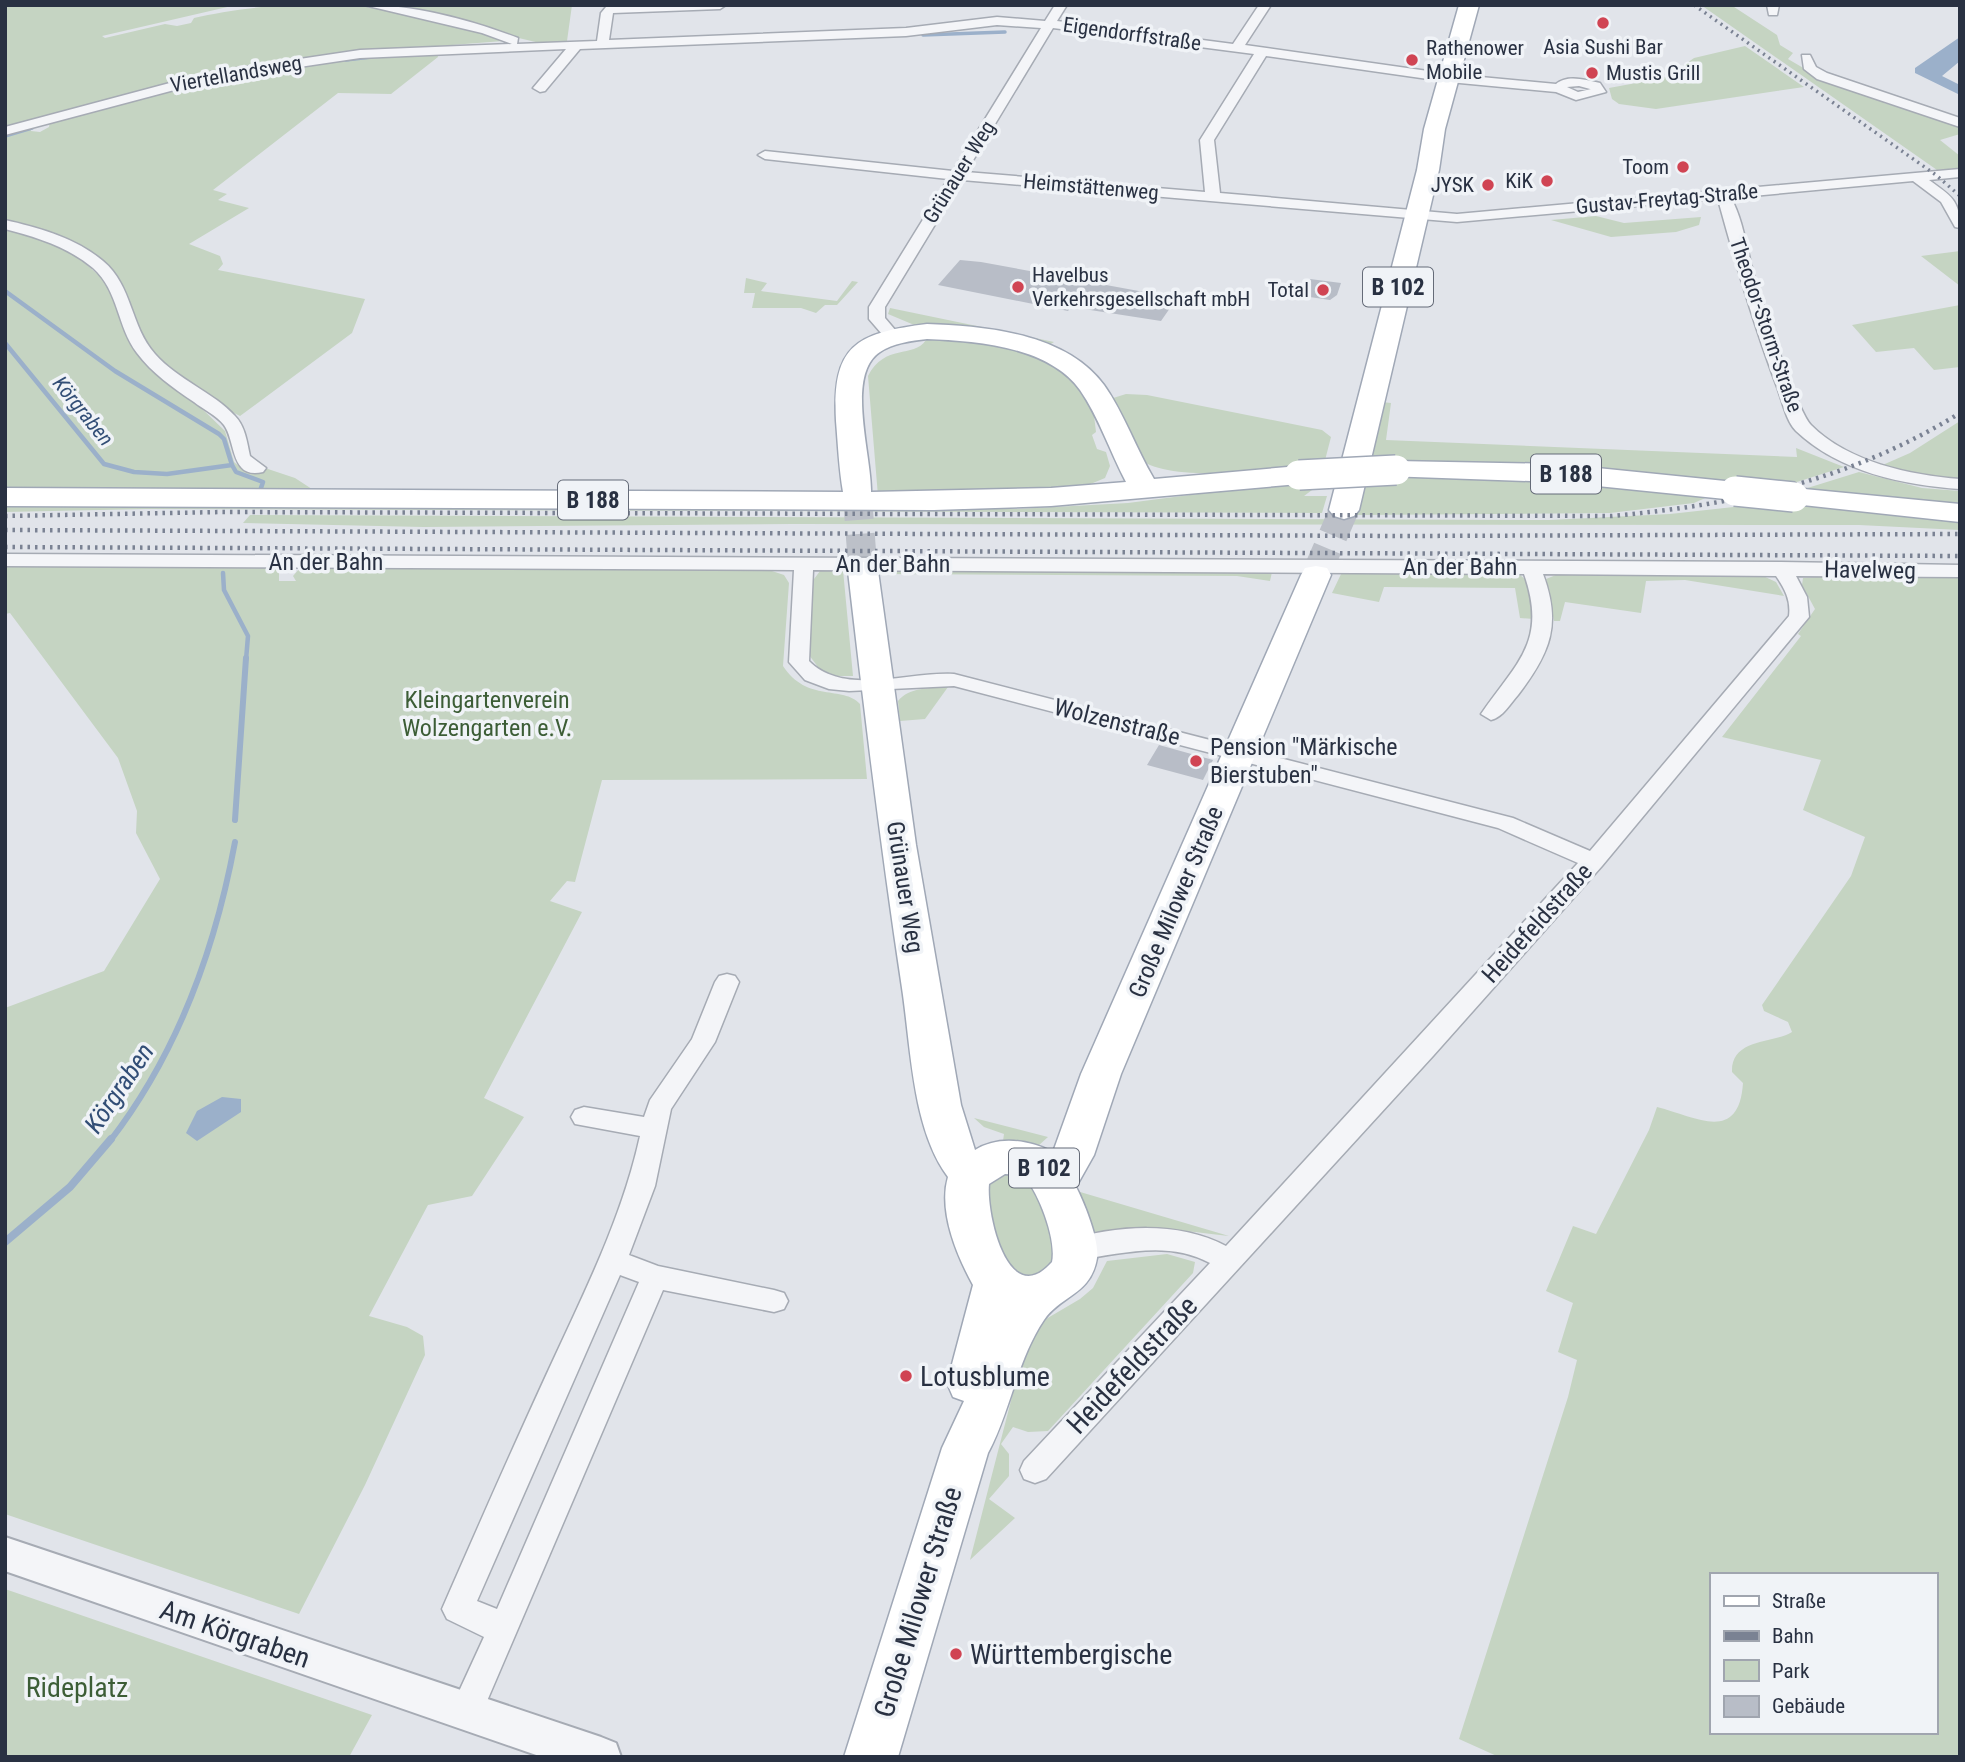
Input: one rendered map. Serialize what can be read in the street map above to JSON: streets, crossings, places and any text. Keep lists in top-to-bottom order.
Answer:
{
  "streets": {
    "main road": [
      "Grünauer Weg",
      "B 102",
      "B 188",
      "Große Milower Straße"
    ],
    "street": [
      "Eigendorffstraße",
      "Viertellandsweg",
      "Heimstättenweg",
      "Gustav-Freytag-Straße",
      "Theodor-Storm-Straße",
      "An der Bahn",
      "Havelweg",
      "Wolzenstraße",
      "Heidefeldstraße",
      "Am Körgraben"
    ]
  },
  "crossings": [
    ["Eigendorffstraße", "Viertellandsweg"],
    ["Eigendorffstraße", "Grünauer Weg"],
    ["Eigendorffstraße", "B 102"],
    ["Grünauer Weg", "Heimstättenweg"],
    ["Grünauer Weg", "B 102"],
    ["Grünauer Weg", "Wolzenstraße"],
    ["Grünauer Weg", "Große Milower Straße"],
    ["Heimstättenweg", "Gustav-Freytag-Straße"],
    ["Heimstättenweg", "B 102"],
    ["Gustav-Freytag-Straße", "B 102"],
    ["Gustav-Freytag-Straße", "Theodor-Storm-Straße"],
    ["B 102", "Große Milower Straße"],
    ["An der Bahn", "Havelweg"],
    ["An der Bahn", "Heidefeldstraße"],
    ["Havelweg", "Heidefeldstraße"],
    ["Wolzenstraße", "Große Milower Straße"],
    ["Wolzenstraße", "Heidefeldstraße"]
  ],
  "water": ["Körgraben"],
  "parks": ["Kleingartenverein Wolzengarten e.V.", "Rideplatz"],
  "places": [
    "Asia Sushi Bar",
    "Rathenower Mobile",
    "Mustis Grill",
    "Toom",
    "KiK",
    "JYSK",
    "Havelbus Verkehrsgesellschaft mbH",
    "Total",
    "Pension \"Märkische Bierstuben\"",
    "Lotusblume",
    "Württembergische"
  ],
  "legend": [
    "Straße",
    "Bahn",
    "Park",
    "Gebäude"
  ]
}
